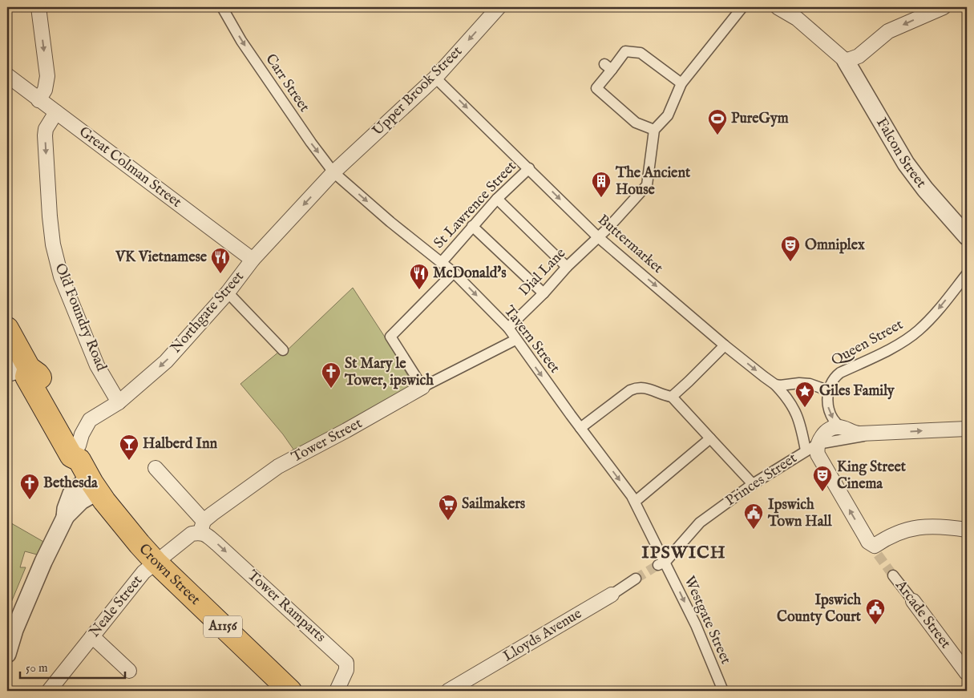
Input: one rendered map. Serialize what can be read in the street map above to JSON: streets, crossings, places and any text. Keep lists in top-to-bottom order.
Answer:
{
  "streets": {
    "main road": ["Crown Street", "A1156"],
    "street": [
      "Carr Street",
      "Upper Brook Street",
      "Falcon Street",
      "Great Colman Street",
      "St Lawrence Street",
      "Buttermarket",
      "Dial Lane",
      "Northgate Street",
      "Old Foundry Road",
      "Tavern Street",
      "Queen Street",
      "Tower Street",
      "Princes Street",
      "Neale Street",
      "Tower Ramparts",
      "Arcade Street",
      "Westgate Street",
      "Lloyds Avenue"
    ]
  },
  "crossings": [
    ["Carr Street", "Upper Brook Street"],
    ["Carr Street", "Northgate Street"],
    ["Carr Street", "Tavern Street"],
    ["Upper Brook Street", "Buttermarket"],
    ["Upper Brook Street", "Northgate Street"],
    ["Upper Brook Street", "Tavern Street"],
    ["Great Colman Street", "Northgate Street"],
    ["Great Colman Street", "Old Foundry Road"],
    ["St Lawrence Street", "Buttermarket"],
    ["St Lawrence Street", "Tavern Street"],
    ["Buttermarket", "Dial Lane"],
    ["Buttermarket", "Princes Street"],
    ["Dial Lane", "Tavern Street"],
    ["Northgate Street", "Old Foundry Road"],
    ["Northgate Street", "Tavern Street"],
    ["Northgate Street", "Crown Street"],
    ["Northgate Street", "A1156"],
    ["Tavern Street", "Tower Street"],
    ["Tavern Street", "Princes Street"],
    ["Tavern Street", "Westgate Street"],
    ["Tower Street", "Crown Street"],
    ["Tower Street", "Neale Street"],
    ["Tower Street", "Tower Ramparts"],
    ["Princes Street", "Westgate Street"],
    ["Crown Street", "Neale Street"],
    ["Crown Street", "A1156"]
  ],
  "one_way": [
    "Carr Street",
    "Upper Brook Street",
    "Northgate Street",
    "Old Foundry Road",
    "Queen Street",
    "Tower Ramparts",
    "Westgate Street"
  ],
  "districts": ["IPSWICH"],
  "places": {
    "sports": ["PureGym"],
    "building": ["The Ancient House"],
    "theatre": ["Omniplex", "King Street Cinema"],
    "restaurant": ["VK Vietnamese", "McDonald's"],
    "church": ["St Mary le Tower, ipswich", "Bethesda"],
    "place": ["Giles Family"],
    "bar": ["Halberd Inn"],
    "supermarket": ["Sailmakers"],
    "public building": ["Ipswich Town Hall", "Ipswich County Court"]
  },
  "scale_bar": "50 m"
}
